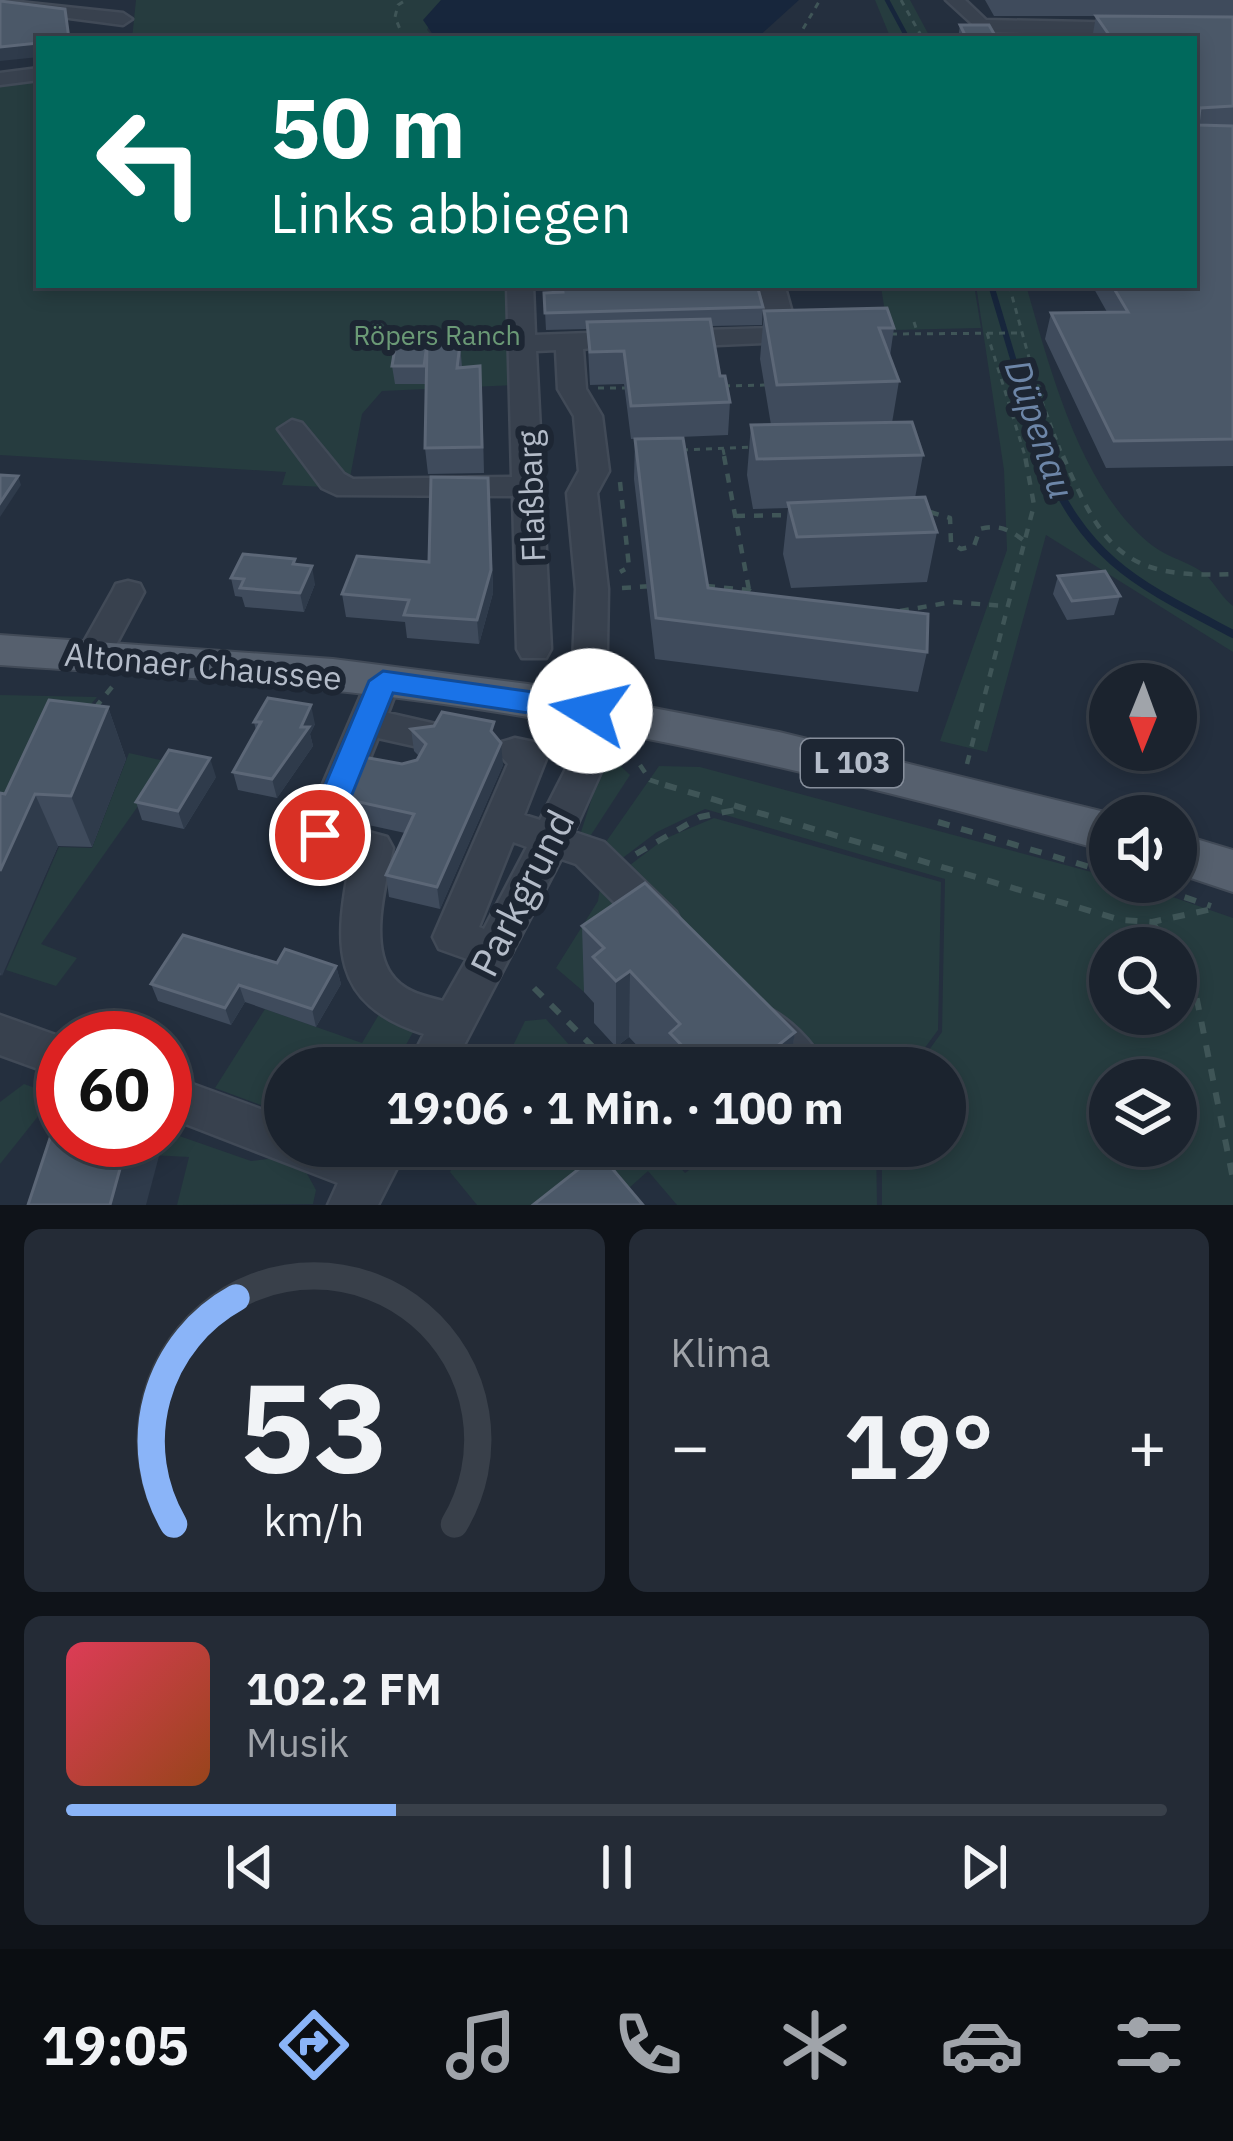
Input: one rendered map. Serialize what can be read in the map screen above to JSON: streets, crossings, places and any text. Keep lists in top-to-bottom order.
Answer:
{
  "streets": {
    "main road": ["Altonaer Chaussee", "L 103"],
    "street": ["Flaßbarg", "Parkgrund"]
  },
  "crossings": [
    ["Flaßbarg", "Altonaer Chaussee"],
    ["Flaßbarg", "Parkgrund"],
    ["Altonaer Chaussee", "Parkgrund"]
  ],
  "water": ["Düpenau"],
  "parks": ["Röpers Ranch"],
  "north": "bottom",
  "page": {
    "turn": ["50 m", "Links abbiegen"],
    "limit": "60",
    "trip": "19:06 · 1 Min. · 100 m",
    "tile": "Klima",
    "heat": ["−", "19°", "+"],
    "song": ["102.2 FM", "Musik"],
    "tabs": "19:05",
    "gauge": ["53", "km/h"]
  }
}
